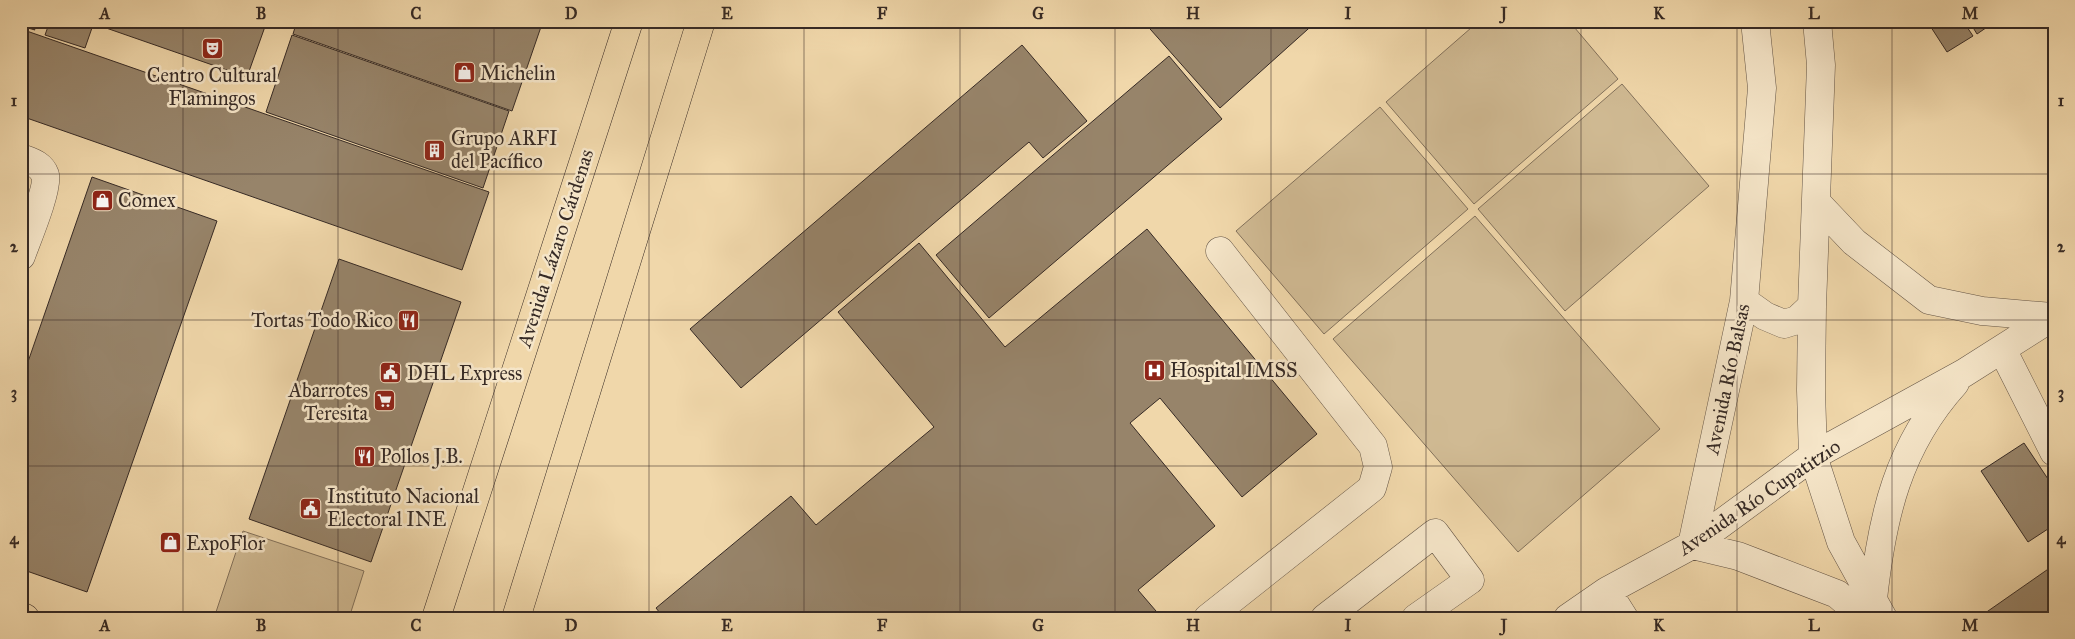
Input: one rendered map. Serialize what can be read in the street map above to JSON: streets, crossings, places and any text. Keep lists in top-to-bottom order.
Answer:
{
  "streets": {
    "main road": ["Avenida Lázaro Cárdenas"],
    "street": ["Avenida Río Balsas", "Avenida Río Cupatitzio"]
  },
  "crossings": [
    ["Avenida Río Balsas", "Avenida Río Cupatitzio"]
  ],
  "places": {
    "theatre": ["Centro Cultural Flamingos"],
    "shop": ["Michelin", "Comex", "ExpoFlor"],
    "building": ["Grupo ARFI del Pacífico"],
    "restaurant": ["Tortas Todo Rico", "Pollos J.B."],
    "hospital": ["Hospital IMSS"],
    "public building": ["DHL Express", "Instituto Nacional Electoral INE"],
    "supermarket": ["Abarrotes Teresita"]
  },
  "grid": {
    "columns": [
      "A",
      "B",
      "C",
      "D",
      "E",
      "F",
      "G",
      "H",
      "I",
      "J",
      "K",
      "L",
      "M"
    ],
    "rows": [
      "1",
      "2",
      "3",
      "4"
    ]
  }
}
